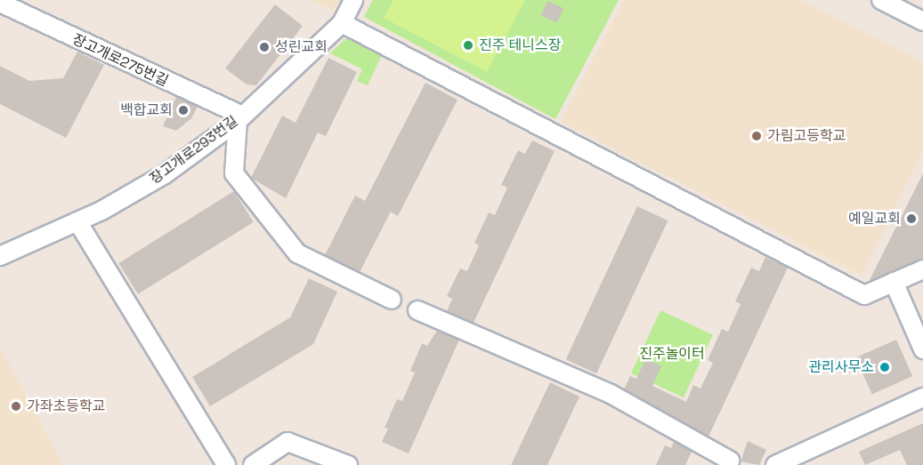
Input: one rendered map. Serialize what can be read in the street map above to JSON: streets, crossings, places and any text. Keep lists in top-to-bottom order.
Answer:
{
  "streets": {
    "street": ["장고개로275번길", "장고개로293번길"]
  },
  "crossings": [
    ["장고개로275번길", "장고개로293번길"]
  ],
  "parks": ["진주놀이터"],
  "places": [
    "진주 테니스장",
    "성린교회",
    "백합교회",
    "가림고등학교",
    "예일교회",
    "관리사무소",
    "가좌초등학교"
  ]
}
